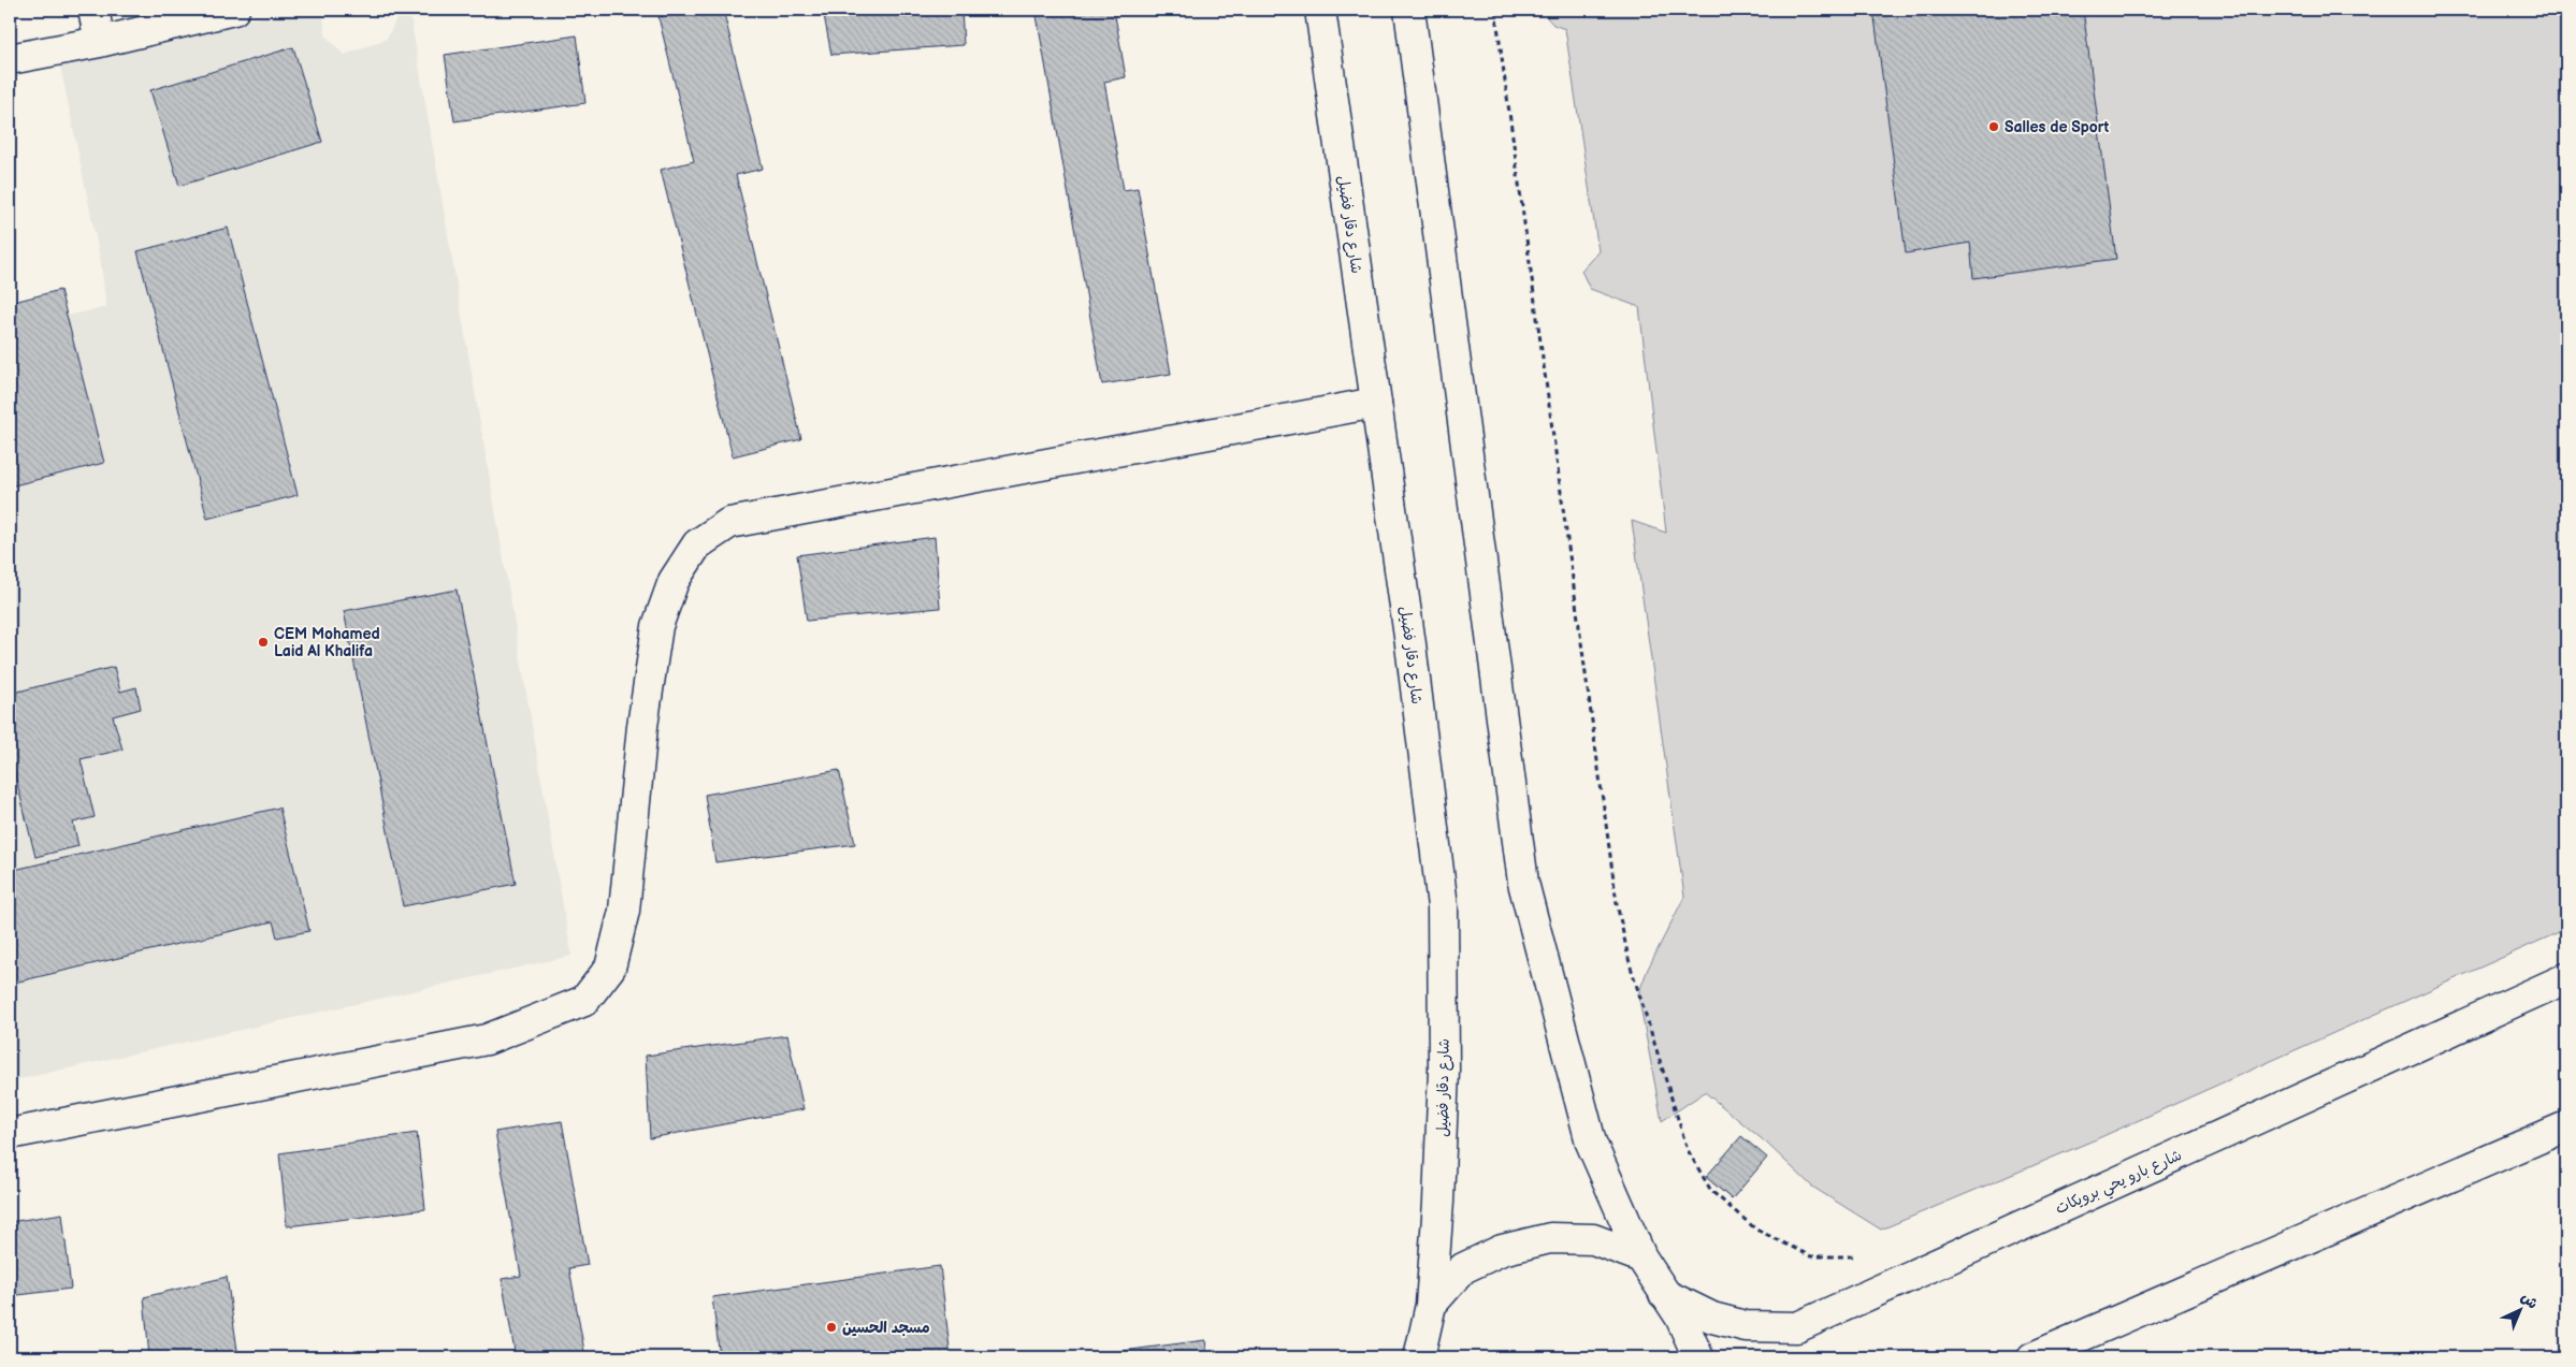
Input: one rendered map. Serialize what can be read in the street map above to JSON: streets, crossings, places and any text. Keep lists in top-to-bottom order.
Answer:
{
  "streets": {
    "main road": ["شارع دقار فضيل", "شارع بارو يحي برويكات"]
  },
  "places": ["Salles de Sport", "CEM Mohamed Laid Al Khalifa", "مسجد الحسين"],
  "north": "top right"
}
